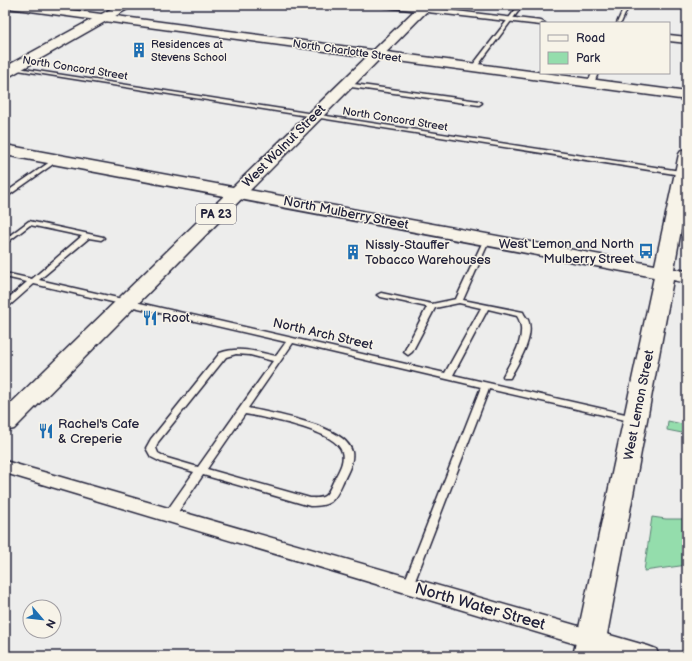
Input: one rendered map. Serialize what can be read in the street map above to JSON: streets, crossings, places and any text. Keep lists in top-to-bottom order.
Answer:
{
  "streets": {
    "main road": ["West Walnut Street", "PA 23"],
    "street": [
      "North Charlotte Street",
      "North Mulberry Street",
      "West Lemon Street",
      "North Water Street"
    ],
    "lane": ["North Concord Street", "North Arch Street"]
  },
  "crossings": [
    ["North Charlotte Street", "West Walnut Street"],
    ["North Concord Street", "West Walnut Street"],
    ["North Concord Street", "West Lemon Street"],
    ["West Walnut Street", "North Mulberry Street"],
    ["West Walnut Street", "North Arch Street"],
    ["North Mulberry Street", "West Lemon Street"],
    ["North Arch Street", "West Lemon Street"],
    ["West Lemon Street", "North Water Street"]
  ],
  "places": {
    "building": ["Residences at Stevens School", "Nissly-Stauffer Tobacco Warehouses"],
    "bus stop": ["West Lemon and North Mulberry Street"],
    "restaurant": ["Root", "Rachel's Cafe & Creperie"]
  },
  "legend": ["Road", "Park"],
  "north": "bottom right"
}
